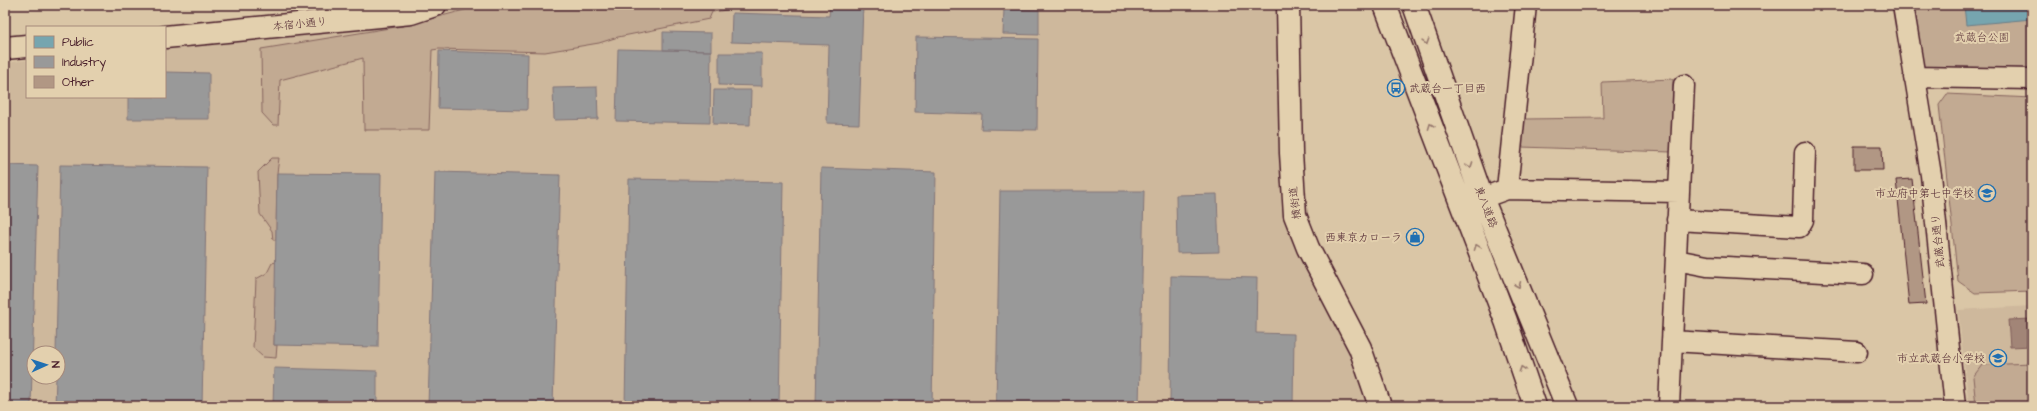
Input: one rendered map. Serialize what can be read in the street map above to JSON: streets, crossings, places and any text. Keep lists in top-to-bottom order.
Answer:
{
  "streets": {
    "main road": ["本宿小通り", "横街道", "東八道路"],
    "street": ["武蔵台通り"]
  },
  "parks": ["武蔵台公園"],
  "places": {
    "bus stop": ["武蔵台一丁目西"],
    "school or university": ["市立府中第七中学校", "市立武蔵台小学校"],
    "shop": ["西東京カローラ"]
  },
  "legend": ["Public", "Industry", "Other"],
  "north": "right"
}
